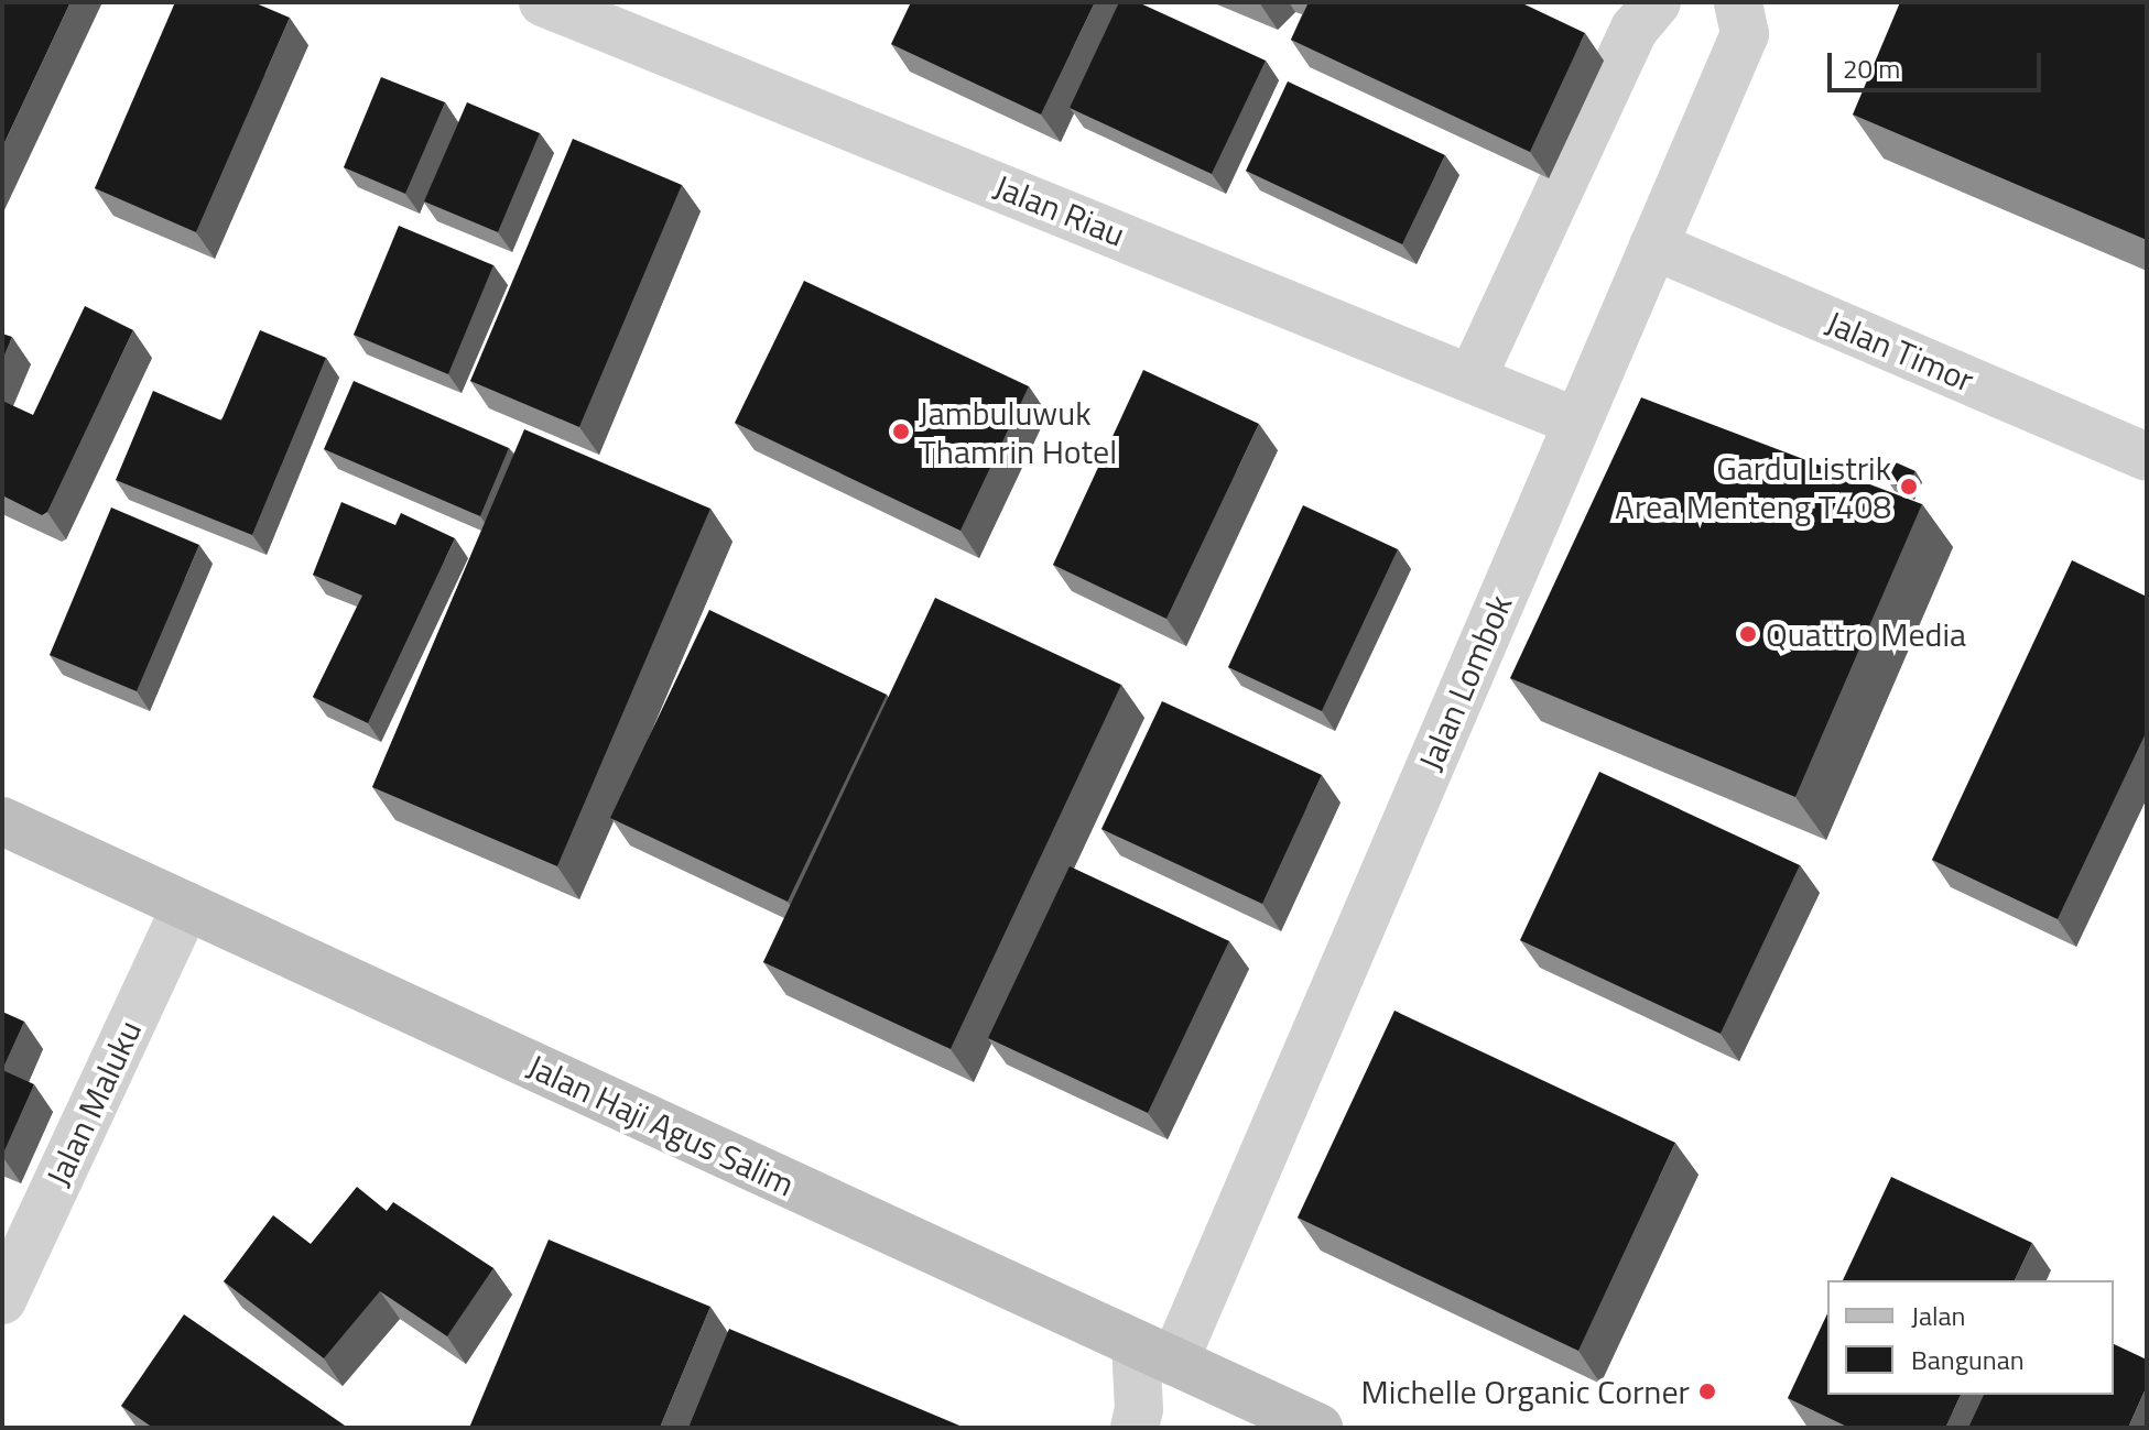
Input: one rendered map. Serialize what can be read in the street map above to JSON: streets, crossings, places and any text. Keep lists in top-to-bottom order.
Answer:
{
  "streets": {
    "street": [
      "Jalan Riau",
      "Jalan Timor",
      "Jalan Lombok",
      "Jalan Maluku",
      "Jalan Haji Agus Salim"
    ]
  },
  "crossings": [
    ["Jalan Riau", "Jalan Lombok"],
    ["Jalan Timor", "Jalan Lombok"],
    ["Jalan Lombok", "Jalan Haji Agus Salim"],
    ["Jalan Maluku", "Jalan Haji Agus Salim"]
  ],
  "places": [
    "Jambuluwuk Thamrin Hotel",
    "Gardu Listrik Area Menteng T408",
    "Quattro Media",
    "Michelle Organic Corner"
  ],
  "legend": ["Jalan", "Bangunan"],
  "scale_bar": "20 m"
}
